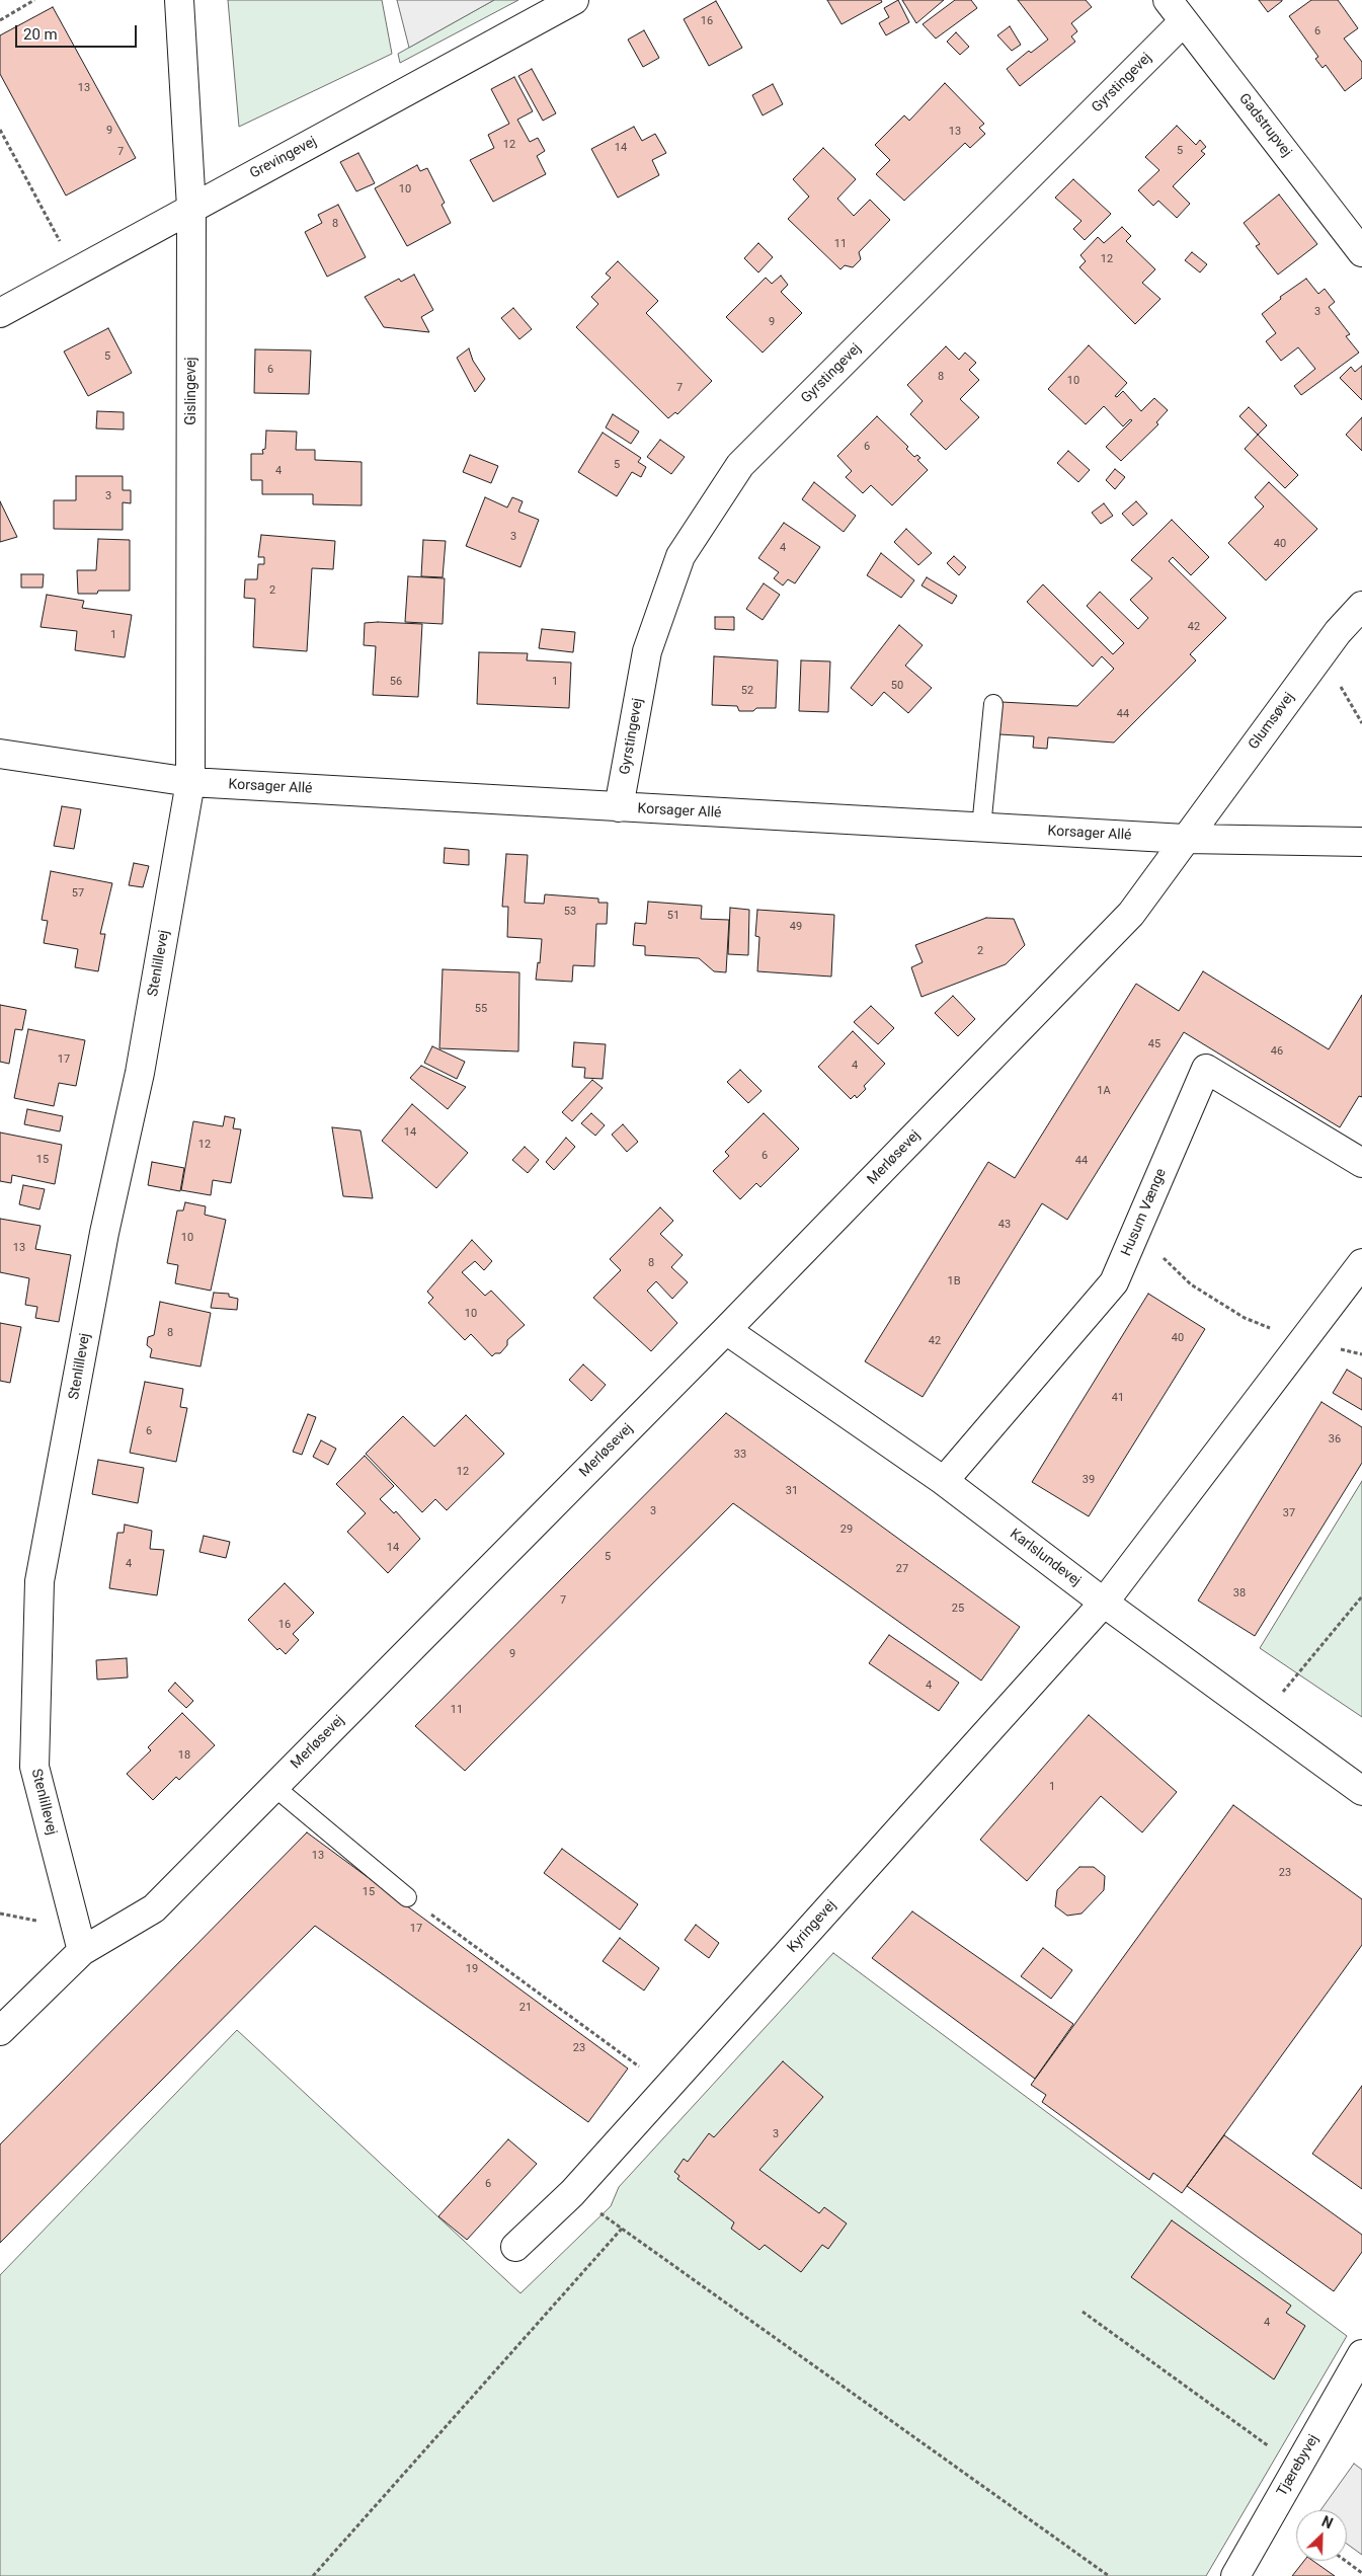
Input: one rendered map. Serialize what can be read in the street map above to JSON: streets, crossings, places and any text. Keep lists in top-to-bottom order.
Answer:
{
  "streets": {
    "street": [
      "Gyrstingevej",
      "Gadstrupvej",
      "Grevingevej",
      "Gislingevej",
      "Glumsøvej",
      "Korsager Allé",
      "Stenlillevej",
      "Merløsevej",
      "Husum Vænge",
      "Karlslundevej",
      "Kyringevej",
      "Tjærebyvej"
    ]
  },
  "crossings": [
    ["Gyrstingevej", "Gadstrupvej"],
    ["Gyrstingevej", "Korsager Allé"],
    ["Grevingevej", "Gislingevej"],
    ["Gislingevej", "Korsager Allé"],
    ["Gislingevej", "Stenlillevej"],
    ["Glumsøvej", "Korsager Allé"],
    ["Glumsøvej", "Merløsevej"],
    ["Korsager Allé", "Stenlillevej"],
    ["Korsager Allé", "Merløsevej"],
    ["Stenlillevej", "Merløsevej"],
    ["Merløsevej", "Karlslundevej"],
    ["Husum Vænge", "Karlslundevej"],
    ["Karlslundevej", "Kyringevej"]
  ],
  "house_numbers": [
    "16",
    "6",
    "13",
    "9",
    "13",
    "12",
    "14",
    "5",
    "7",
    "10",
    "8",
    "11",
    "12",
    "3",
    "9",
    "5",
    "6",
    "8",
    "10",
    "7",
    "6",
    "5",
    "4",
    "3",
    "3",
    "40",
    "4",
    "2",
    "42",
    "1",
    "56",
    "1",
    "50",
    "52",
    "44",
    "57",
    "53",
    "51",
    "49",
    "2",
    "55",
    "45",
    "46",
    "17",
    "4",
    "1A",
    "14",
    "12",
    "6",
    "15",
    "44",
    "43",
    "10",
    "13",
    "8",
    "1B",
    "10",
    "8",
    "40",
    "42",
    "41",
    "6",
    "36",
    "33",
    "12",
    "39",
    "31",
    "3",
    "37",
    "29",
    "14",
    "5",
    "4",
    "27",
    "38",
    "7",
    "25",
    "16",
    "9",
    "4",
    "11",
    "18",
    "1",
    "13",
    "23",
    "15",
    "17",
    "19",
    "21",
    "23",
    "3",
    "6",
    "4"
  ],
  "scale_bar": "20 m",
  "north": "top right"
}
